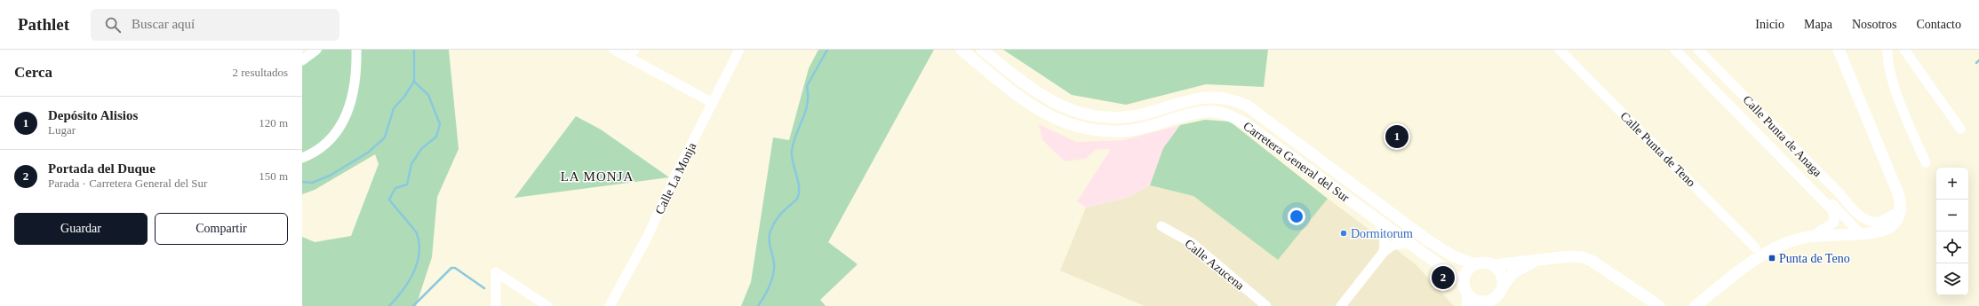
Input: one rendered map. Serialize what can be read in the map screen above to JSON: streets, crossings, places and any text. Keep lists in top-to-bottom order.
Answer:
{
  "streets": {
    "main road": ["Carretera General del Sur"],
    "street": [
      "Calle Punta de Anaga",
      "Calle Punta de Teno",
      "Calle La Monja",
      "Calle Azucena"
    ]
  },
  "districts": ["LA MONJA"],
  "places": {
    "other": ["Dormitorum"],
    "transit": ["Punta de Teno"]
  },
  "page": {
    "header": "Pathlet",
    "search": "Buscar aquí",
    "nav": [
      "Inicio",
      "Mapa",
      "Nosotros",
      "Contacto"
    ],
    "heading": ["Cerca", "2 resultados"],
    "list": [
      {
        "mark": "1",
        "name": "Depósito Alisios",
        "note": "Lugar",
        "value": "120 m"
      },
      {
        "mark": "2",
        "name": "Portada del Duque",
        "note": "Parada · Carretera General del Sur",
        "value": "150 m"
      }
    ],
    "pins": ["1", "2"],
    "map_buttons": ["+", "−"],
    "buttons": ["Guardar", "Compartir"]
  }
}
